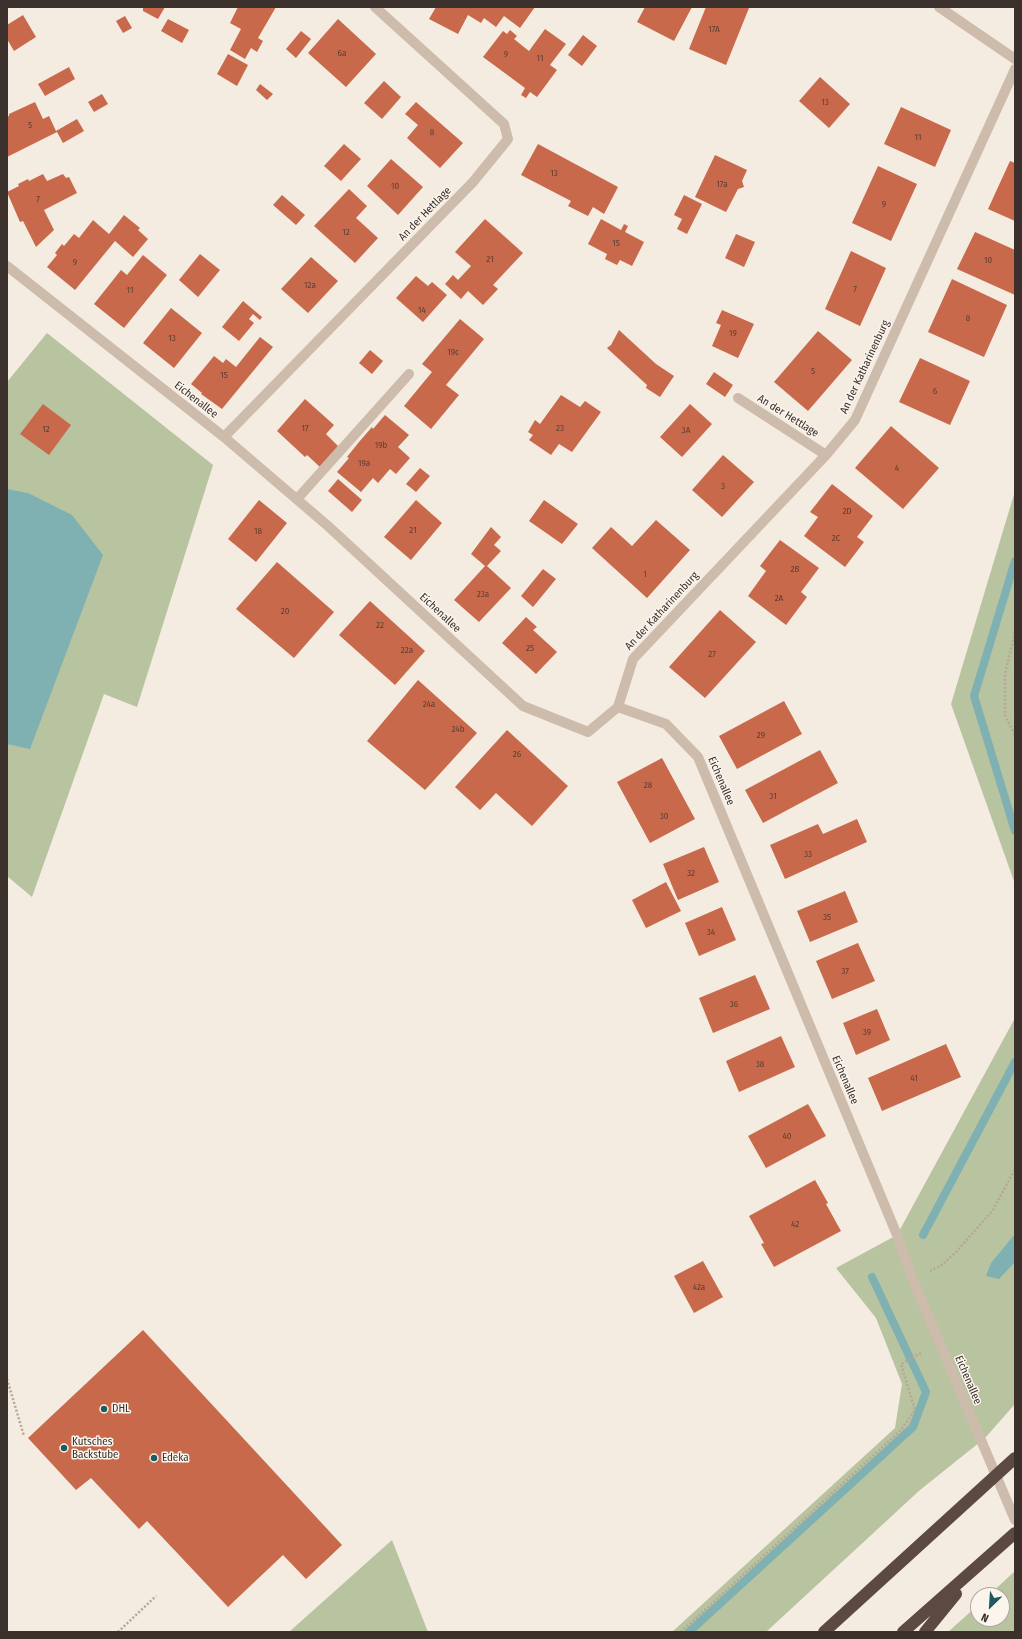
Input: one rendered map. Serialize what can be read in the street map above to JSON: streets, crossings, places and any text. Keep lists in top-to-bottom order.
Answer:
{
  "streets": {
    "street": ["An der Hettlage", "An der Katharinenburg", "Eichenallee"]
  },
  "crossings": [
    ["An der Hettlage", "An der Katharinenburg"],
    ["An der Hettlage", "Eichenallee"],
    ["An der Katharinenburg", "Eichenallee"]
  ],
  "places": ["DHL", "Kutsches Backstube", "Edeka"],
  "house_numbers": [
    "17A",
    "6a",
    "9",
    "11",
    "13",
    "5",
    "8",
    "11",
    "13",
    "17a",
    "10",
    "7",
    "9",
    "12",
    "15",
    "21",
    "10",
    "9",
    "12a",
    "7",
    "11",
    "14",
    "8",
    "19",
    "13",
    "19c",
    "5",
    "15",
    "6",
    "17",
    "23",
    "12",
    "3A",
    "19b",
    "19a",
    "4",
    "3",
    "2D",
    "21",
    "18",
    "2C",
    "2B",
    "1",
    "23a",
    "2A",
    "20",
    "22",
    "25",
    "22a",
    "27",
    "24a",
    "24b",
    "29",
    "26",
    "28",
    "31",
    "30",
    "33",
    "32",
    "35",
    "34",
    "37",
    "36",
    "39",
    "38",
    "41",
    "40",
    "42",
    "42a"
  ],
  "north": "bottom left"
}
